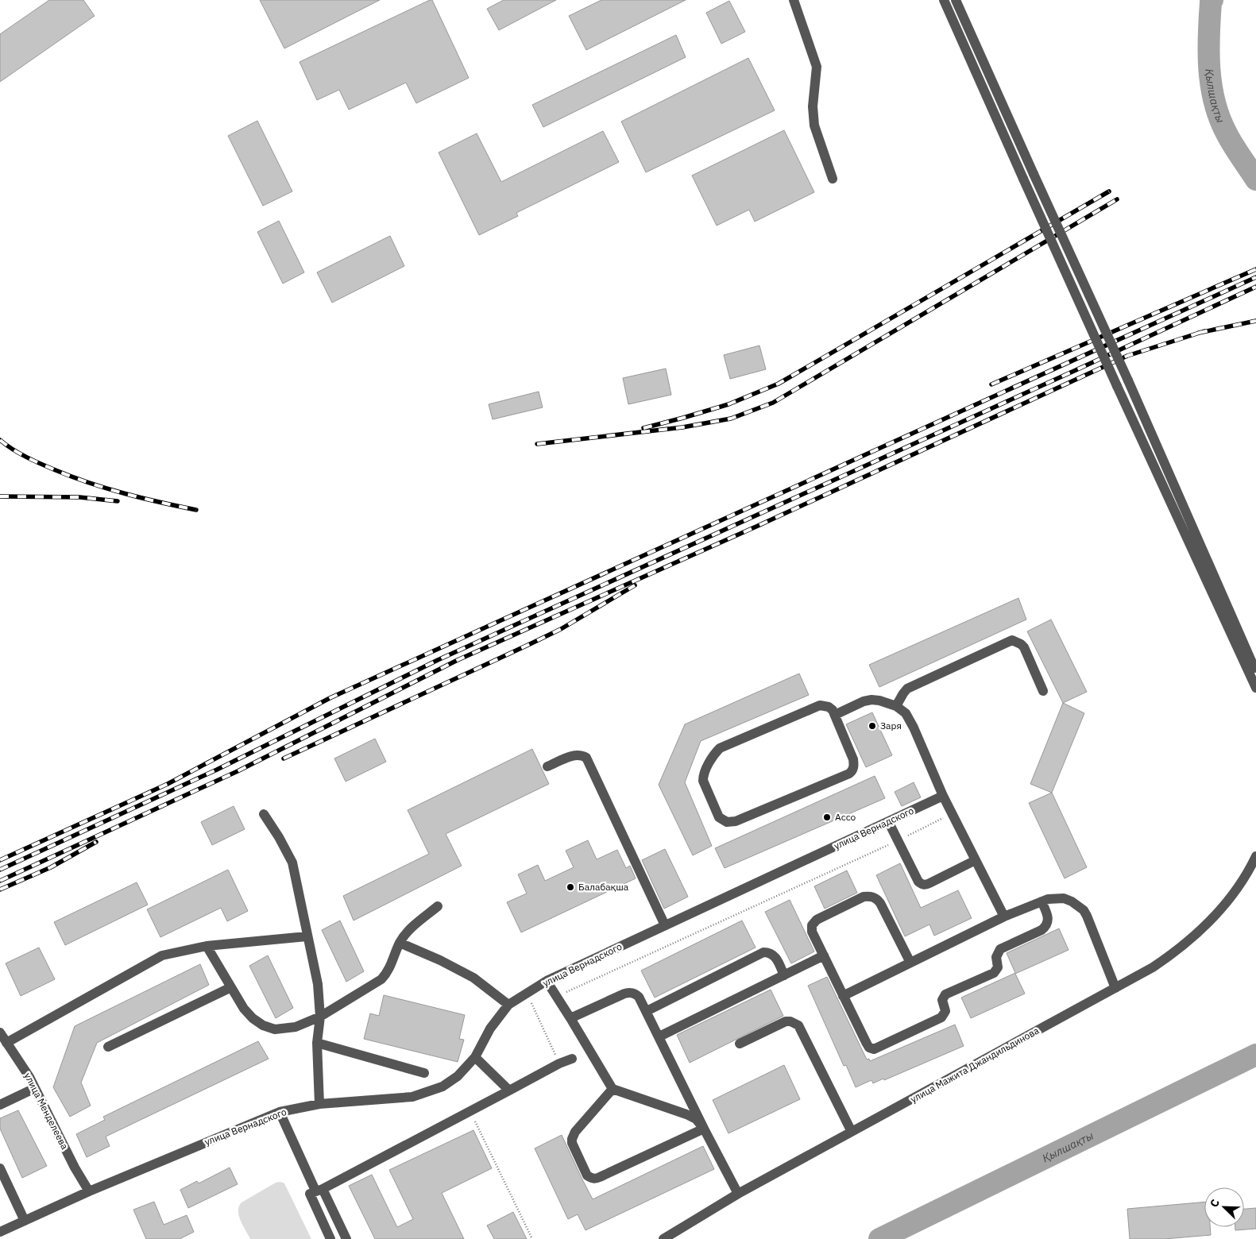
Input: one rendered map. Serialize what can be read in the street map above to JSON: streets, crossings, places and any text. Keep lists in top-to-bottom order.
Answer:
{
  "streets": {
    "street": ["улица Вернадского", "улица Мажита Джандильдинова", "улица Менделеева"]
  },
  "crossings": [
    ["улица Вернадского", "улица Менделеева"]
  ],
  "water": ["Қылшақты"],
  "places": ["Заря", "Ассо", "Балабақша"],
  "north": "top left"
}
